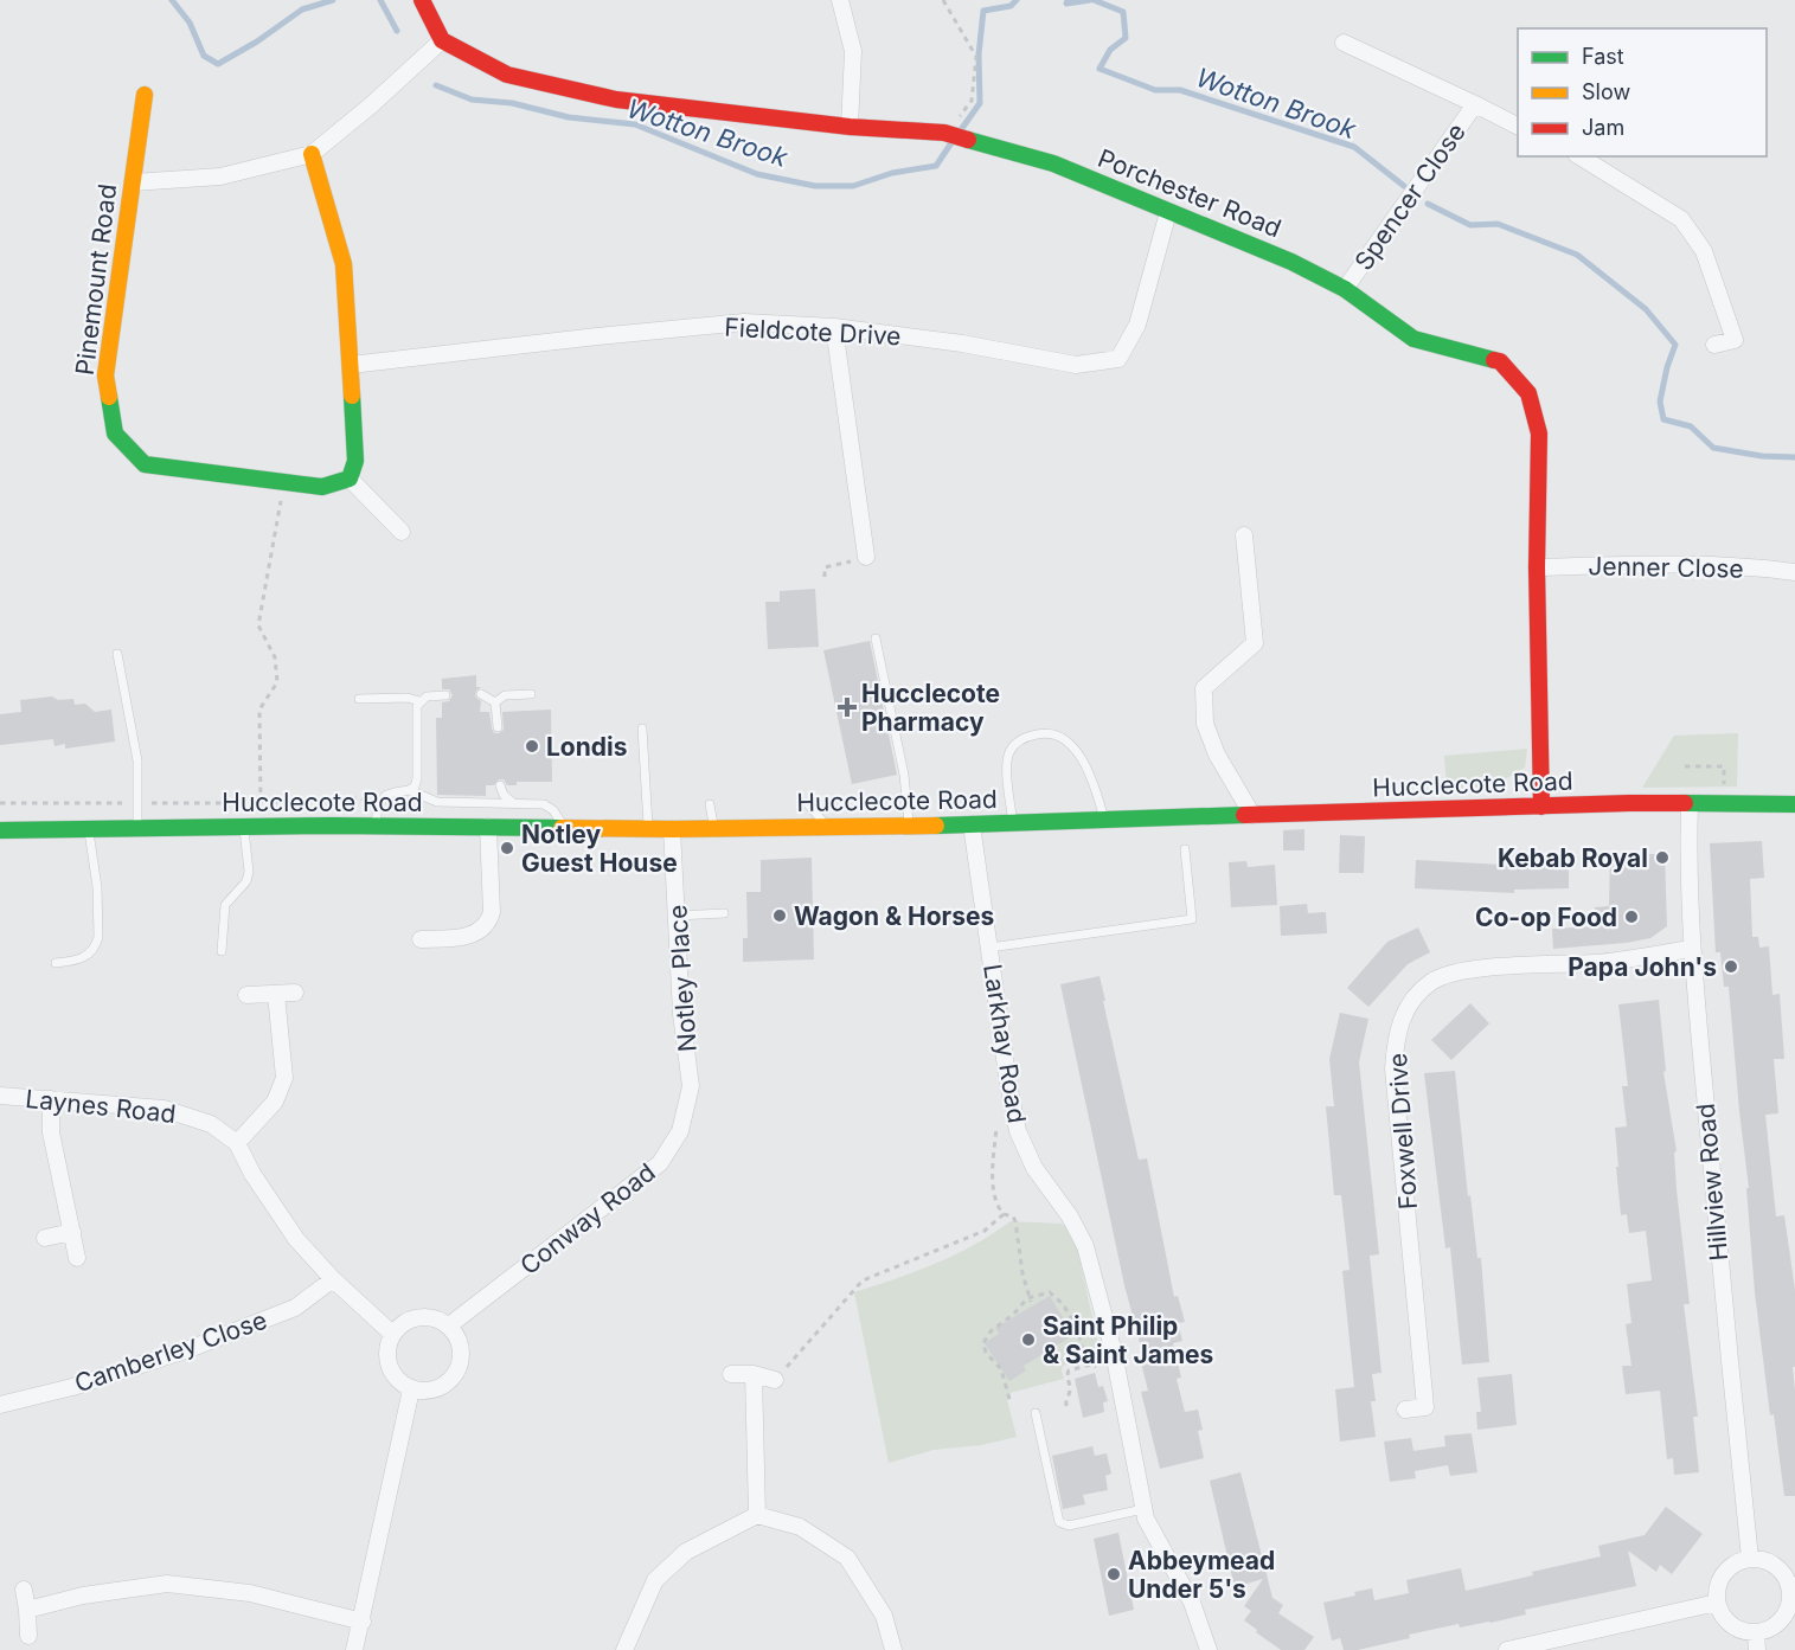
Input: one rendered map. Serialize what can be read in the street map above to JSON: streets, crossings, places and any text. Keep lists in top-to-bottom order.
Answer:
{
  "streets": {
    "street": [
      "Porchester Road",
      "Spencer Close",
      "Pinemount Road",
      "Fieldcote Drive",
      "Jenner Close",
      "Hucclecote Road",
      "Notley Place",
      "Larkhay Road",
      "Laynes Road",
      "Foxwell Drive",
      "Hillview Road",
      "Conway Road",
      "Camberley Close"
    ]
  },
  "crossings": [
    ["Porchester Road", "Spencer Close"],
    ["Porchester Road", "Fieldcote Drive"],
    ["Porchester Road", "Jenner Close"],
    ["Porchester Road", "Hucclecote Road"],
    ["Hucclecote Road", "Notley Place"],
    ["Hucclecote Road", "Larkhay Road"],
    ["Hucclecote Road", "Hillview Road"],
    ["Notley Place", "Conway Road"],
    ["Laynes Road", "Camberley Close"],
    ["Foxwell Drive", "Hillview Road"]
  ],
  "water": ["Wotton Brook"],
  "places": {
    "health": ["Hucclecote Pharmacy"],
    "other": [
      "Londis",
      "Notley Guest House",
      "Kebab Royal",
      "Wagon & Horses",
      "Co-op Food",
      "Papa John's",
      "Saint Philip & Saint James",
      "Abbeymead Under 5's"
    ]
  },
  "legend": ["Fast", "Slow", "Jam"]
}
